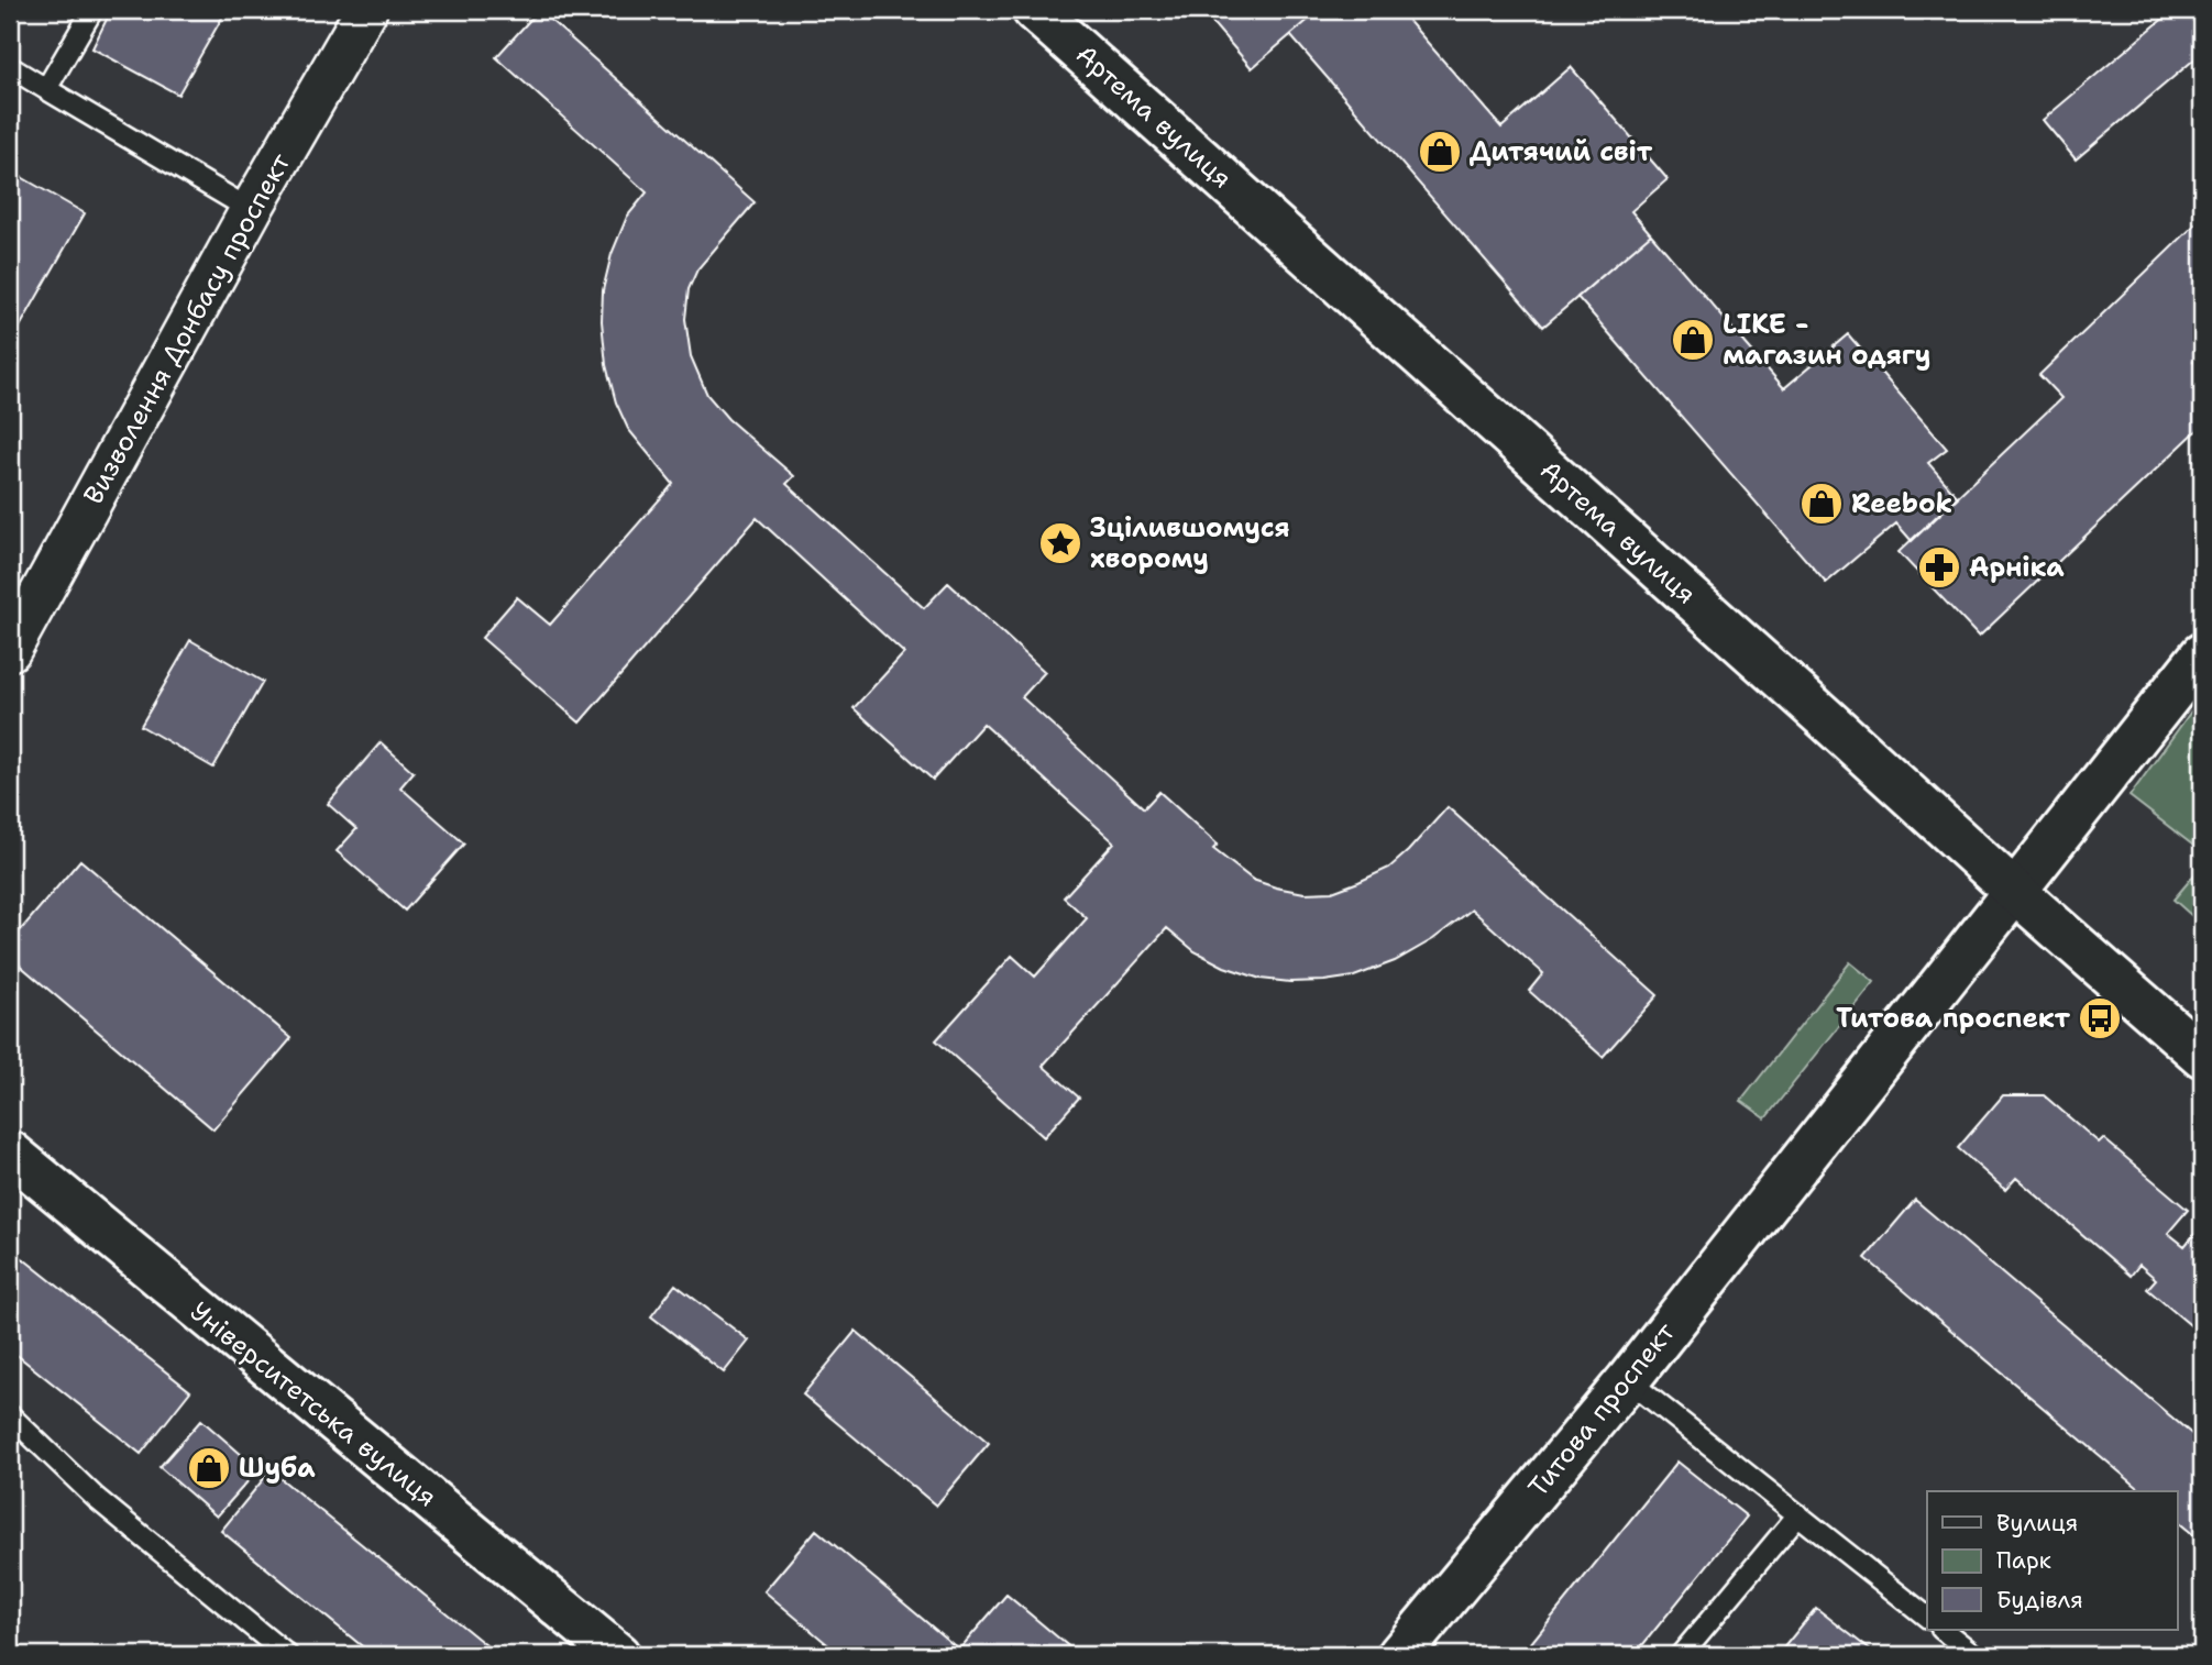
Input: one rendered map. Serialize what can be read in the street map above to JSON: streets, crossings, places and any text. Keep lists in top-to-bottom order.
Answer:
{
  "streets": {
    "main road": ["Артема вулиця", "Університетська вулиця", "Титова проспект"],
    "street": ["Визволення Донбасу проспект"]
  },
  "crossings": [
    ["Артема вулиця", "Титова проспект"]
  ],
  "places": {
    "shop": [
      "Дитячий світ",
      "LIKE - магазин одягу",
      "Reebok",
      "Шуба"
    ],
    "place": ["Зцілившомуся хворому"],
    "pharmacy": ["Арніка"],
    "bus stop": ["Титова проспект"]
  },
  "legend": ["Вулиця", "Парк", "Будівля"]
}
